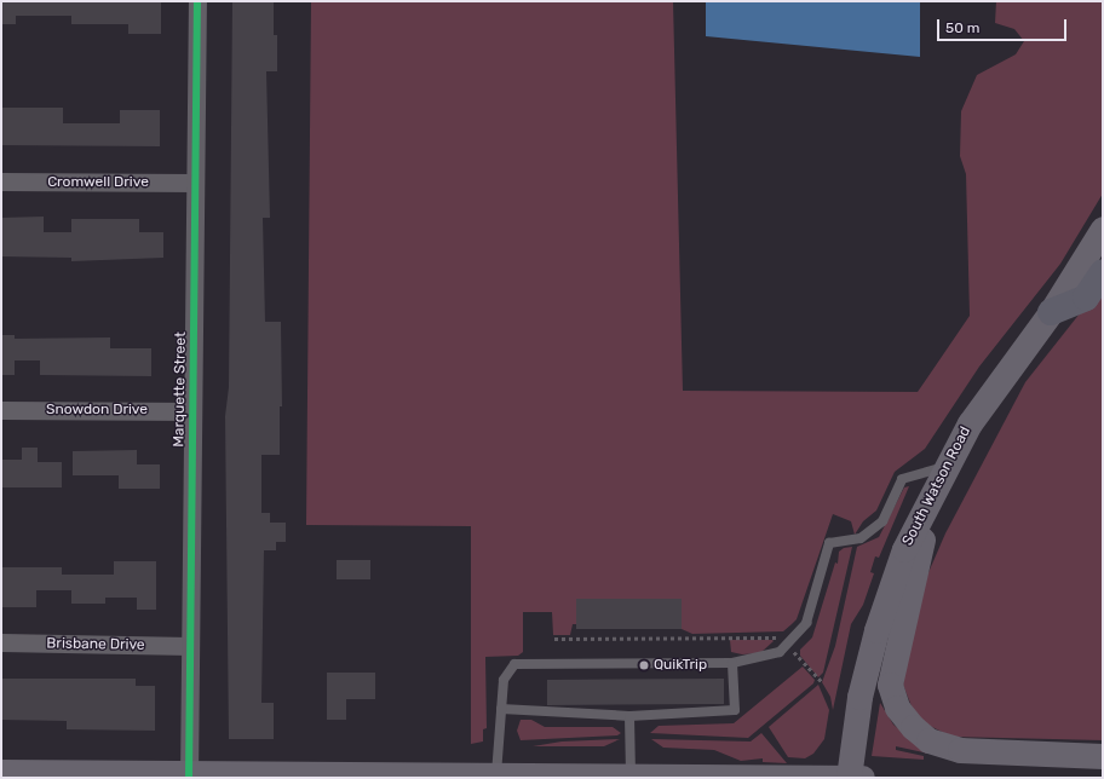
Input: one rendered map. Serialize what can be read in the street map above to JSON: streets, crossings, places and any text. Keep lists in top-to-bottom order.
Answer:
{
  "streets": {
    "main road": ["South Watson Road"],
    "street": [
      "Cromwell Drive",
      "Marquette Street",
      "Snowdon Drive",
      "Brisbane Drive"
    ]
  },
  "crossings": [
    ["Cromwell Drive", "Marquette Street"],
    ["Marquette Street", "Snowdon Drive"],
    ["Marquette Street", "Brisbane Drive"]
  ],
  "places": ["QuikTrip"],
  "scale_bar": "50 m"
}
